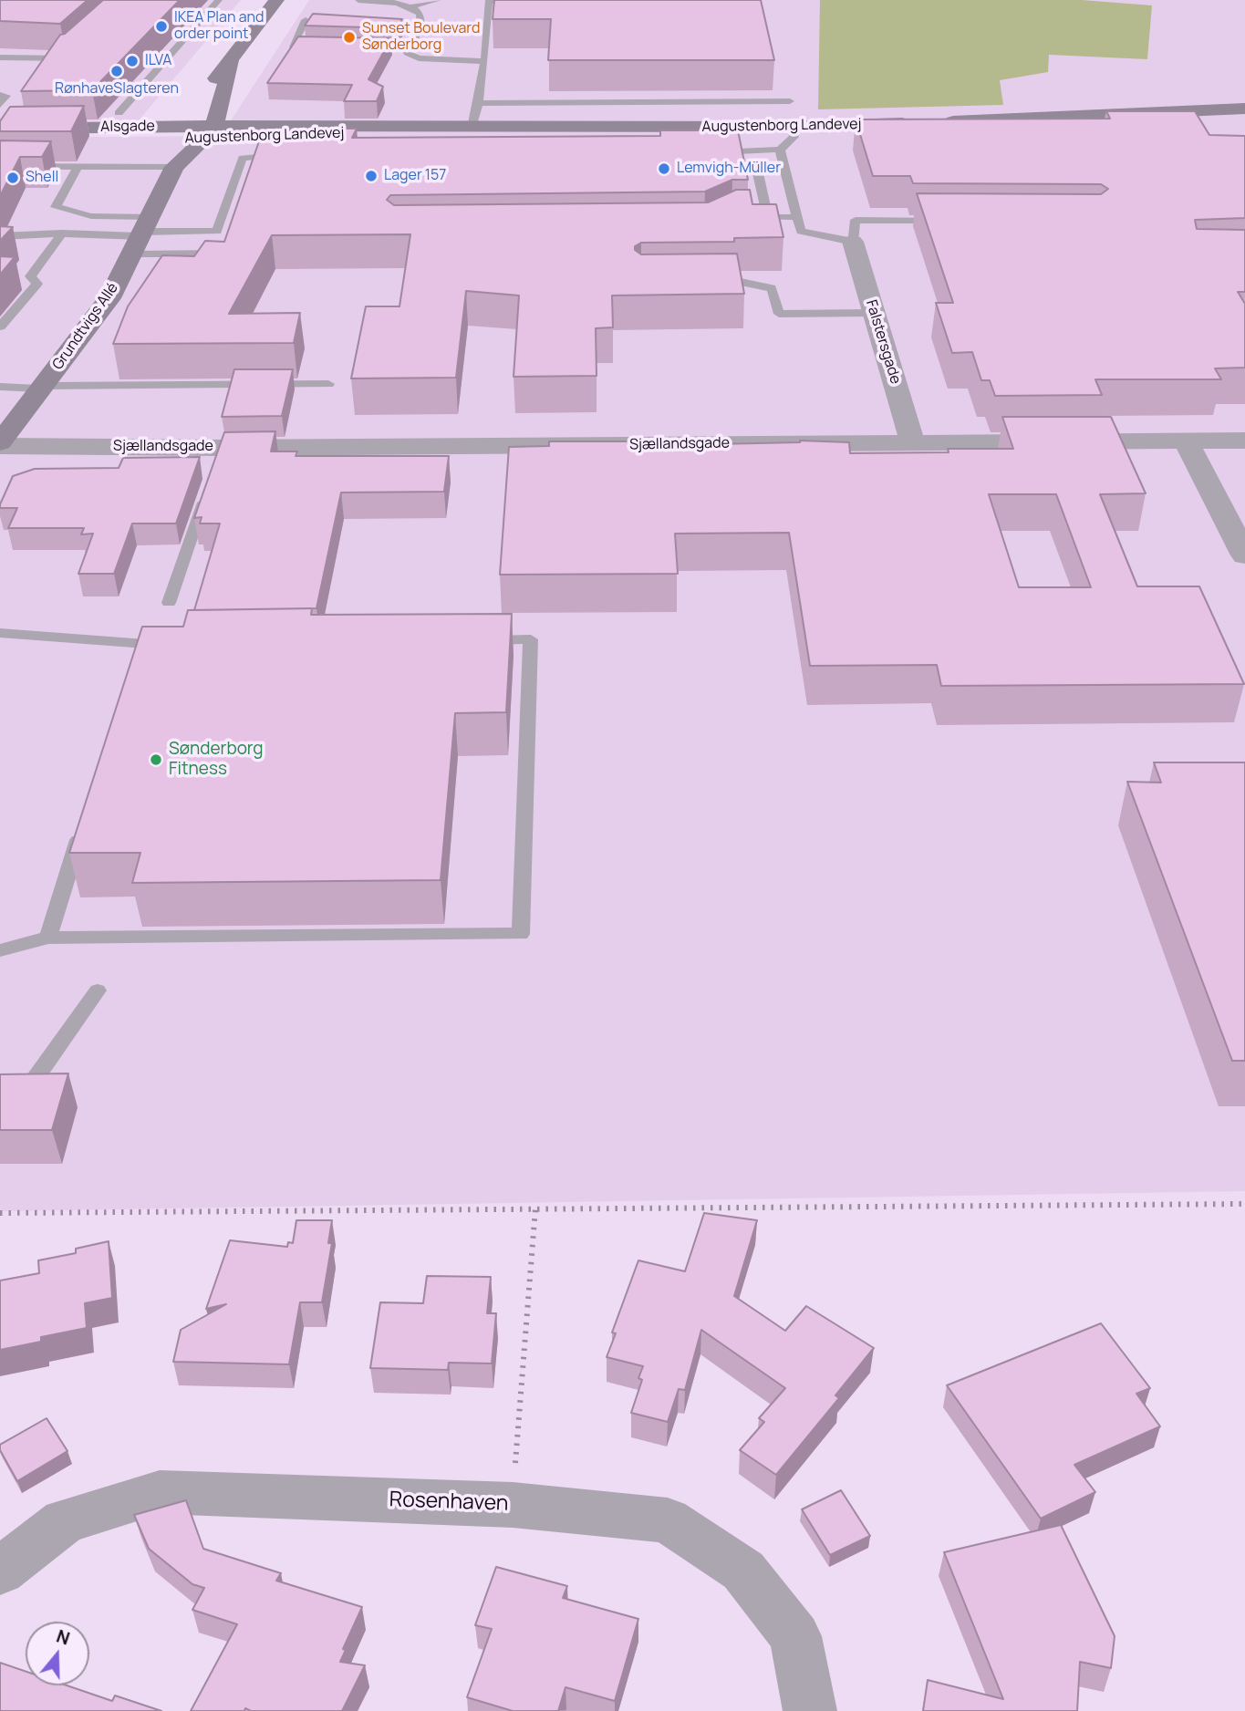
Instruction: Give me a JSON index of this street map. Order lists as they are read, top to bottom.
{
  "streets": {
    "street": [
      "Augustenborg Landevej",
      "Alsgade",
      "Grundtvigs Allé",
      "Falstersgade",
      "Sjællandsgade",
      "Rosenhaven"
    ]
  },
  "crossings": [
    ["Augustenborg Landevej", "Alsgade"],
    ["Augustenborg Landevej", "Grundtvigs Allé"],
    ["Grundtvigs Allé", "Sjællandsgade"],
    ["Falstersgade", "Sjællandsgade"]
  ],
  "places": [
    "IKEA Plan and order point",
    "Sunset Boulevard Sønderborg",
    "ILVA",
    "RønhaveSlagteren",
    "Lemvigh-Müller",
    "Lager 157",
    "Shell",
    "Sønderborg Fitness"
  ],
  "north": "top"
}
